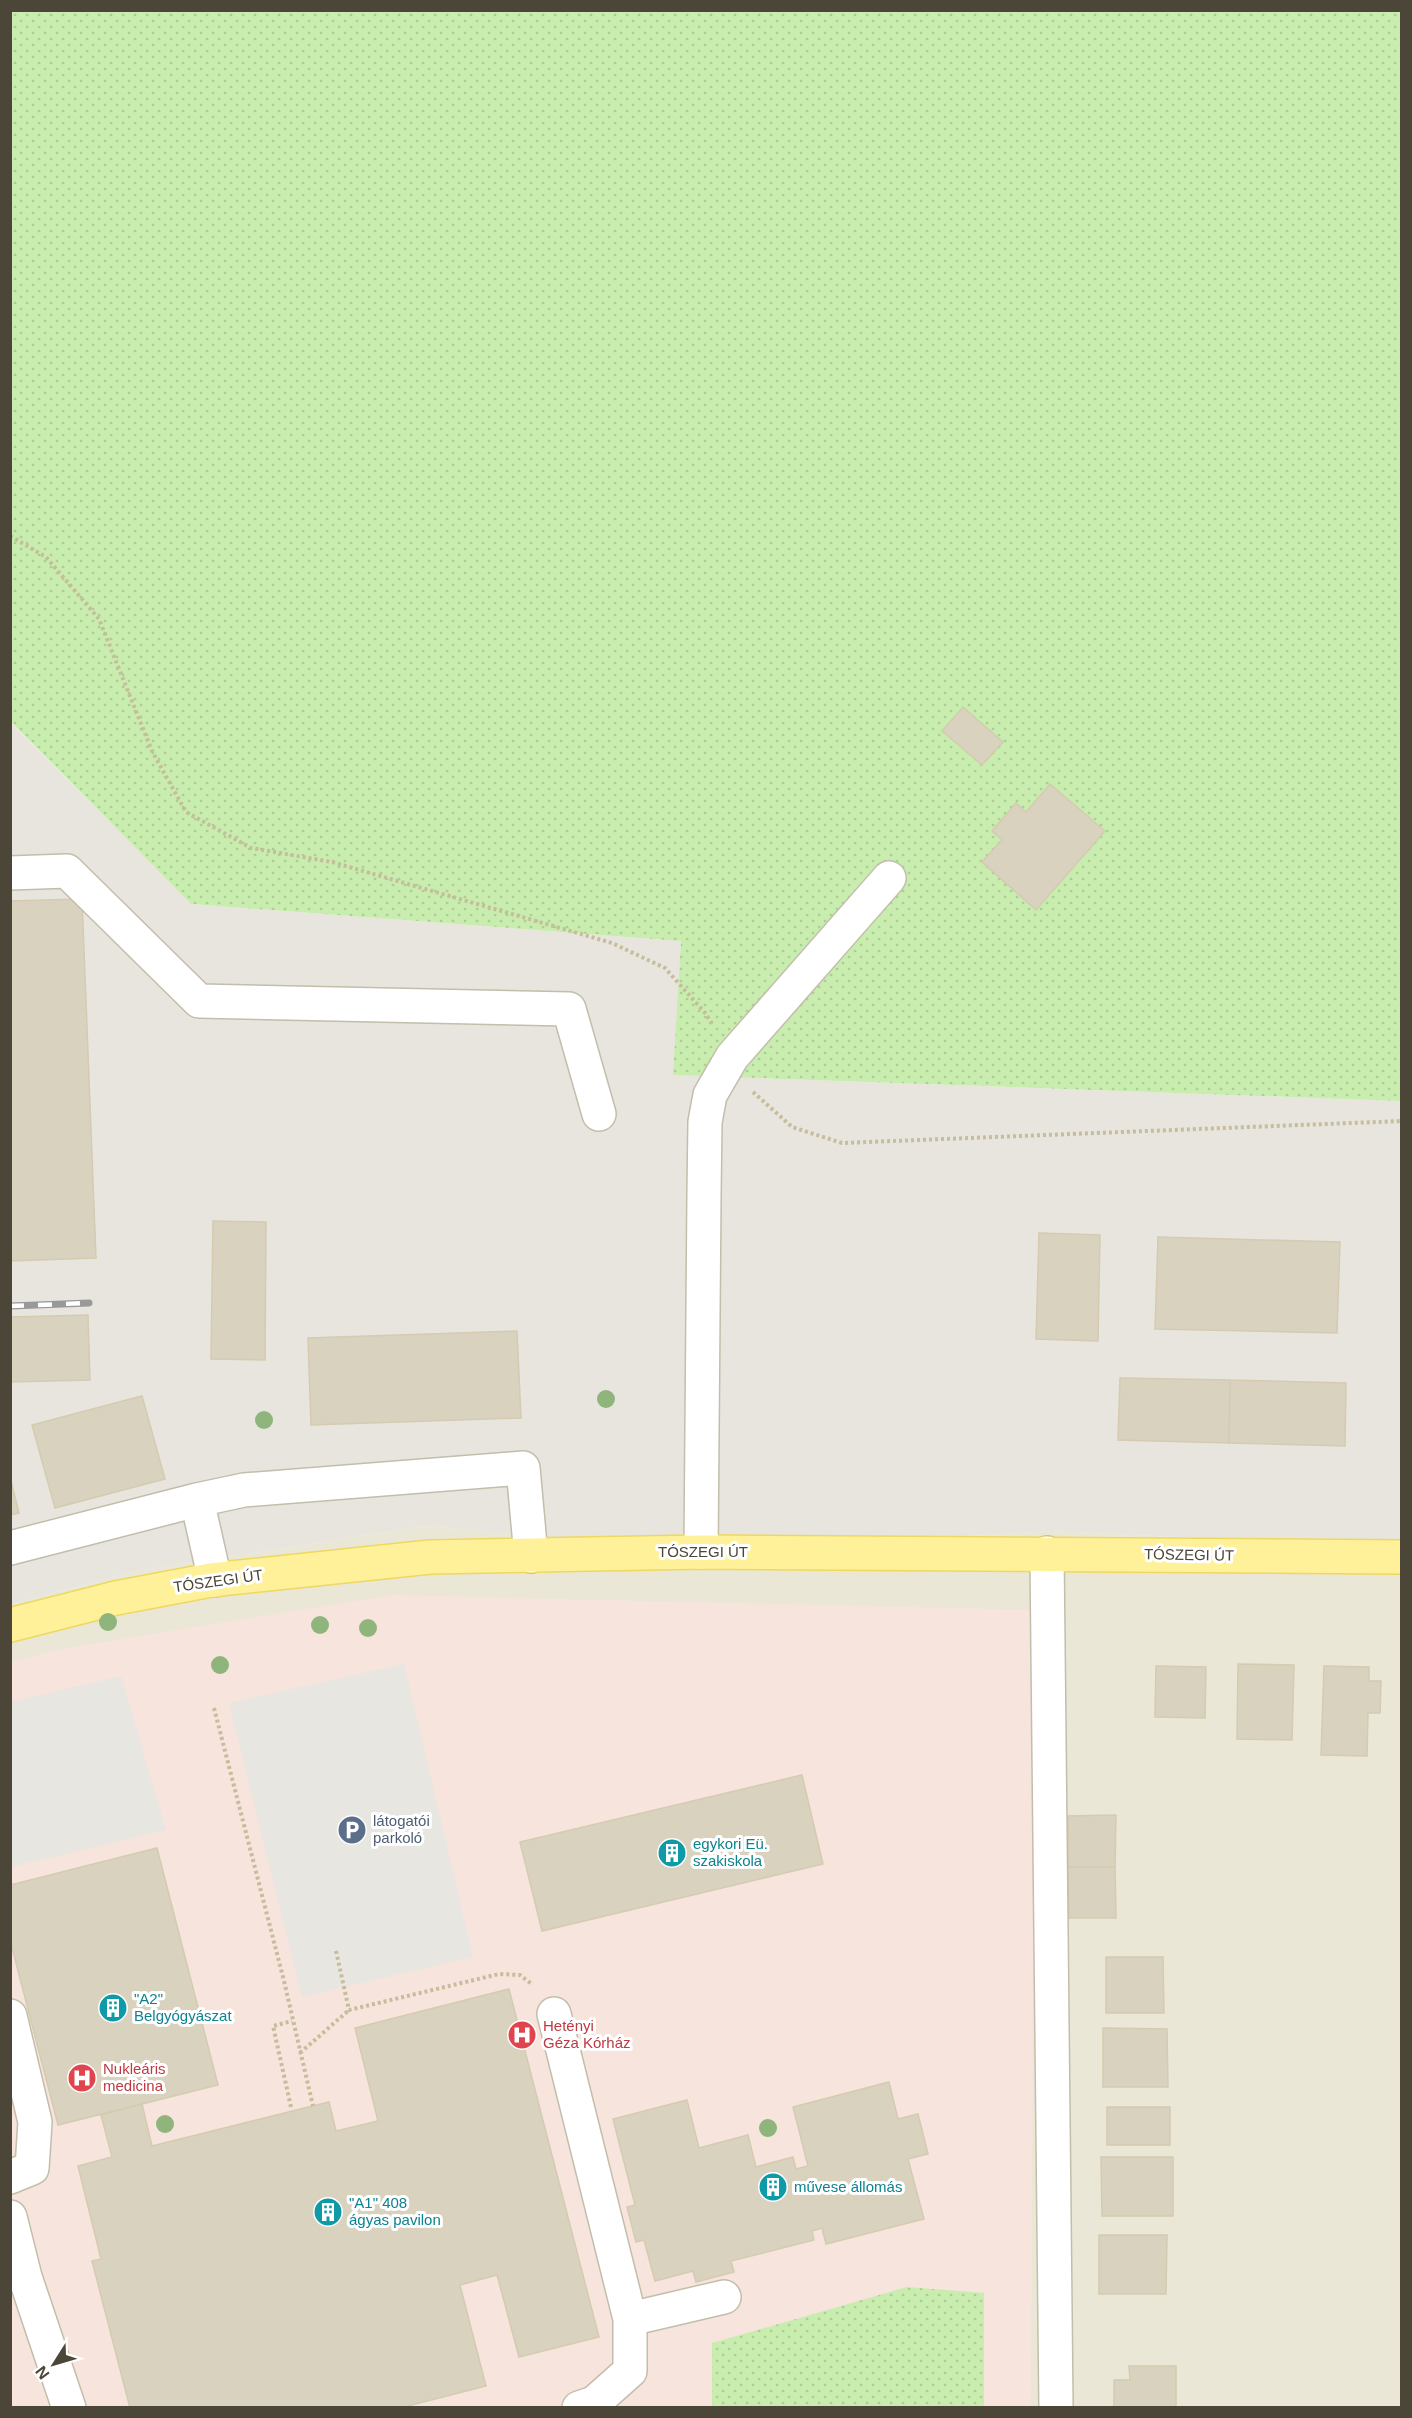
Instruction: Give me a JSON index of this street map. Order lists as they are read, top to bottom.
{
  "streets": {
    "main road": ["TÓSZEGI ÚT"]
  },
  "places": {
    "parking": ["látogatói parkoló"],
    "building": [
      "egykori Eü. szakiskola",
      "\"A2\" Belgyógyászat",
      "művese állomás",
      "\"A1\" 408 ágyas pavilon"
    ],
    "hospital": ["Hetényi Géza Kórház", "Nukleáris medicina"]
  },
  "north": "bottom left"
}
